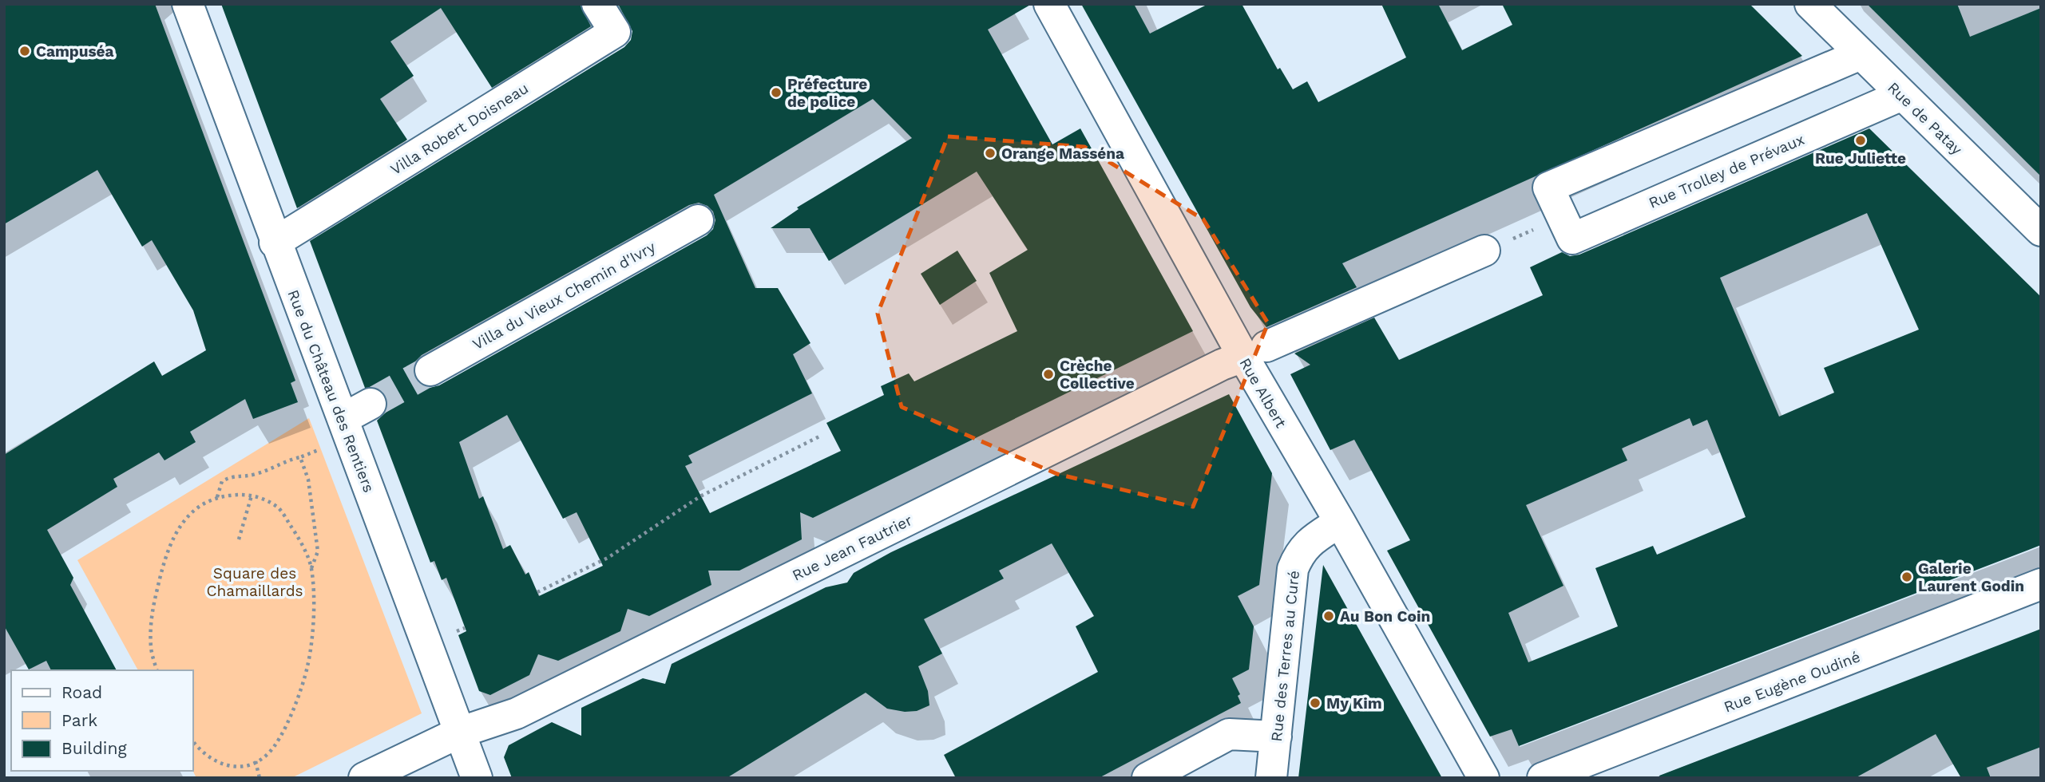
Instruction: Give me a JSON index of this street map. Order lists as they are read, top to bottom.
{
  "streets": {
    "street": [
      "Rue de Patay",
      "Villa Robert Doisneau",
      "Rue Trolley de Prévaux",
      "Villa du Vieux Chemin d'Ivry",
      "Rue du Château des Rentiers",
      "Rue Albert",
      "Rue Jean Fautrier",
      "Rue des Terres au Curé",
      "Rue Eugène Oudiné"
    ]
  },
  "crossings": [
    ["Rue de Patay", "Rue Trolley de Prévaux"],
    ["Villa Robert Doisneau", "Rue du Château des Rentiers"],
    ["Rue du Château des Rentiers", "Rue Jean Fautrier"],
    ["Rue Albert", "Rue Jean Fautrier"],
    ["Rue Albert", "Rue des Terres au Curé"]
  ],
  "parks": ["Square des Chamaillards"],
  "places": [
    "Campuséa",
    "Préfecture de police",
    "Rue Juliette",
    "Orange Masséna",
    "Crèche Collective",
    "Galerie Laurent Godin",
    "Au Bon Coin",
    "My Kim"
  ],
  "legend": ["Road", "Park", "Building"]
}
